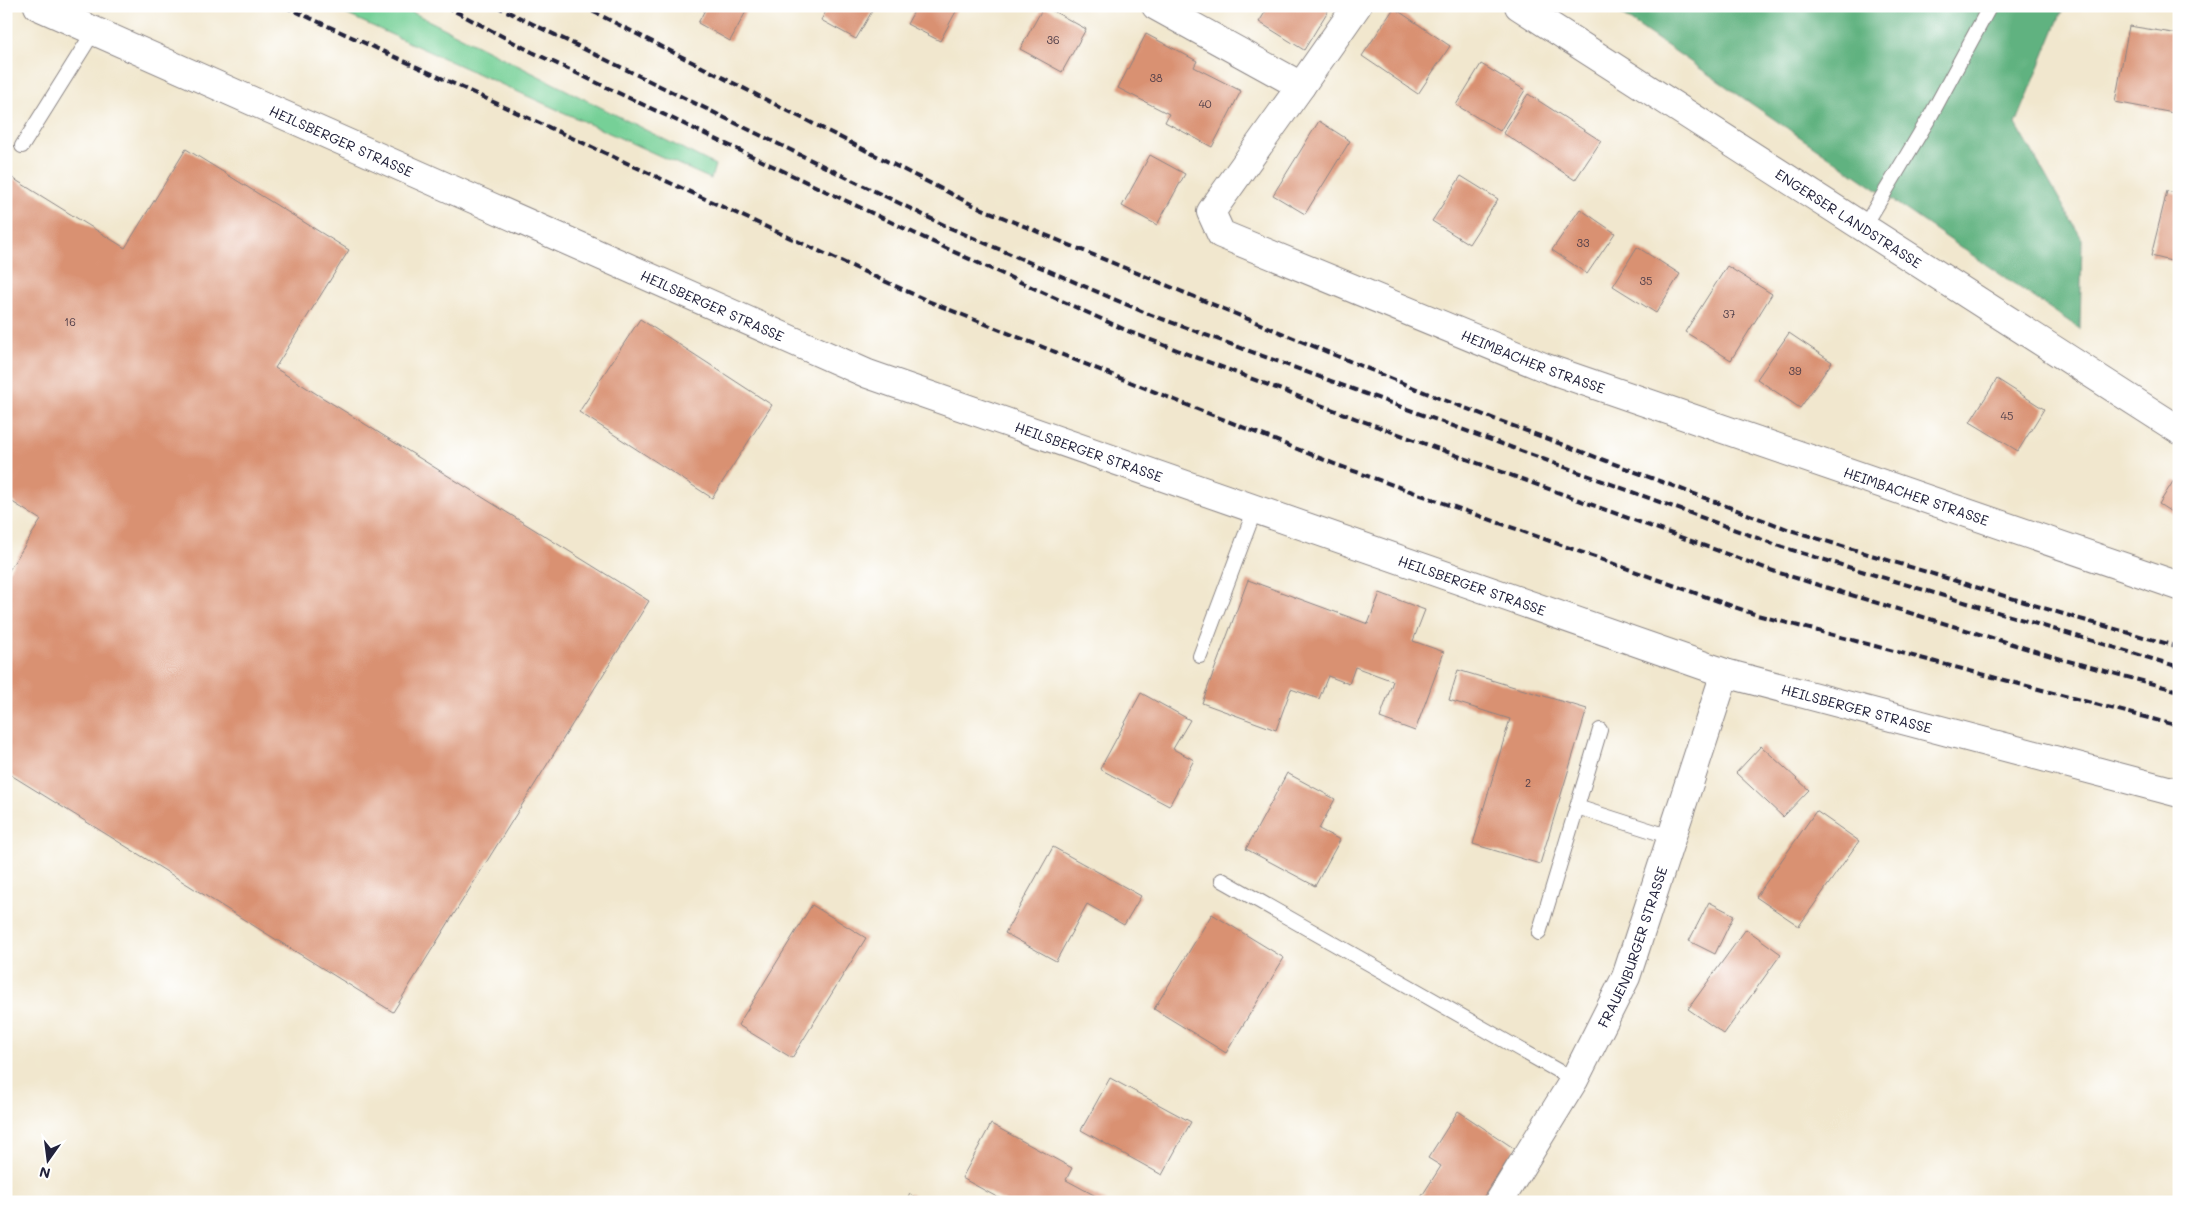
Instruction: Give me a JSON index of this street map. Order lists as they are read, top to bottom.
{
  "streets": {
    "street": [
      "HEILSBERGER STRASSE",
      "ENGERSER LANDSTRASSE",
      "HEIMBACHER STRASSE",
      "FRAUENBURGER STRASSE"
    ]
  },
  "crossings": [
    ["HEILSBERGER STRASSE", "FRAUENBURGER STRASSE"]
  ],
  "house_numbers": [
    "36",
    "38",
    "40",
    "33",
    "35",
    "37",
    "16",
    "39",
    "45",
    "2"
  ],
  "north": "bottom"
}
